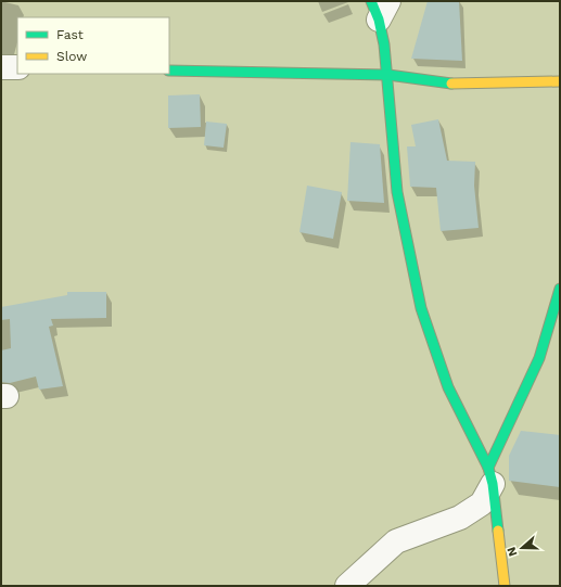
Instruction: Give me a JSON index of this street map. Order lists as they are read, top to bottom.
{
  "legend": ["Fast", "Slow"],
  "north": "left"
}
